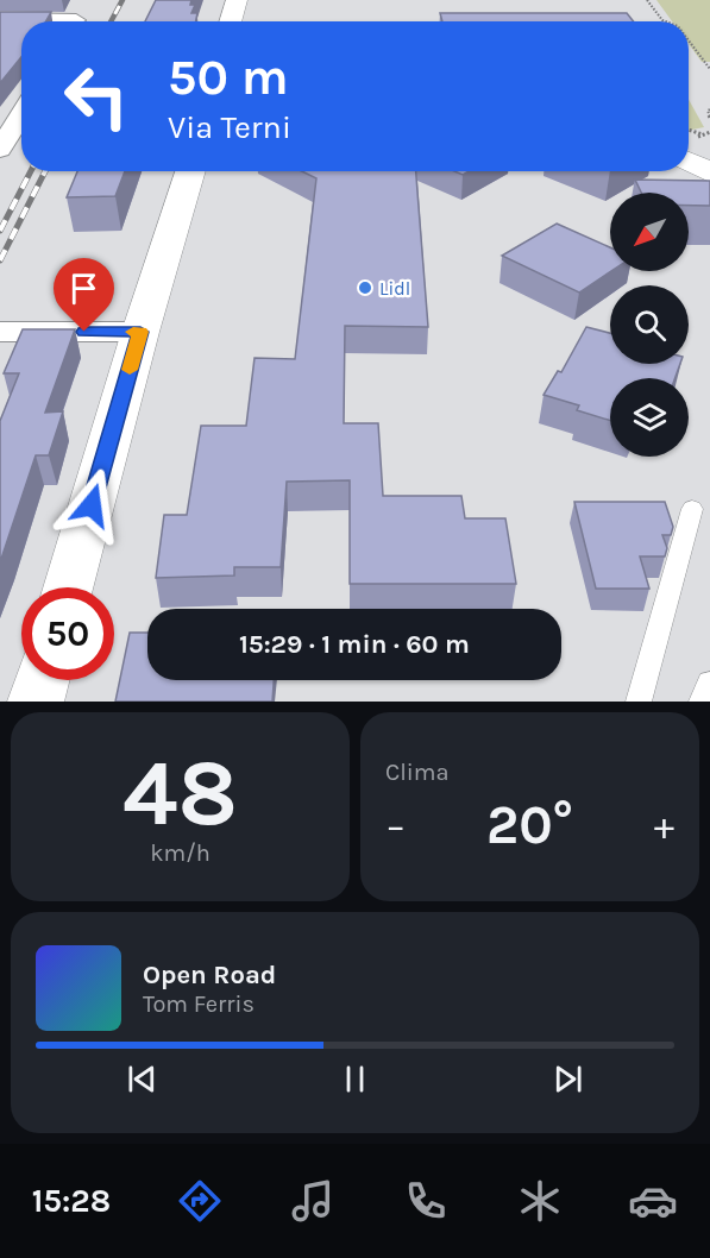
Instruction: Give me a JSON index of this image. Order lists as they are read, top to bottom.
{
  "places": ["Lidl"],
  "north": "bottom left",
  "page": {
    "turn": ["50 m", "Via Terni"],
    "limit": "50",
    "trip": "15:29 · 1 min · 60 m",
    "tile": [
      ["48", "km/h"],
      "Clima"
    ],
    "heat": ["−", "20°", "+"],
    "song": ["Open Road", "Tom Ferris"],
    "tabs": "15:28"
  }
}
